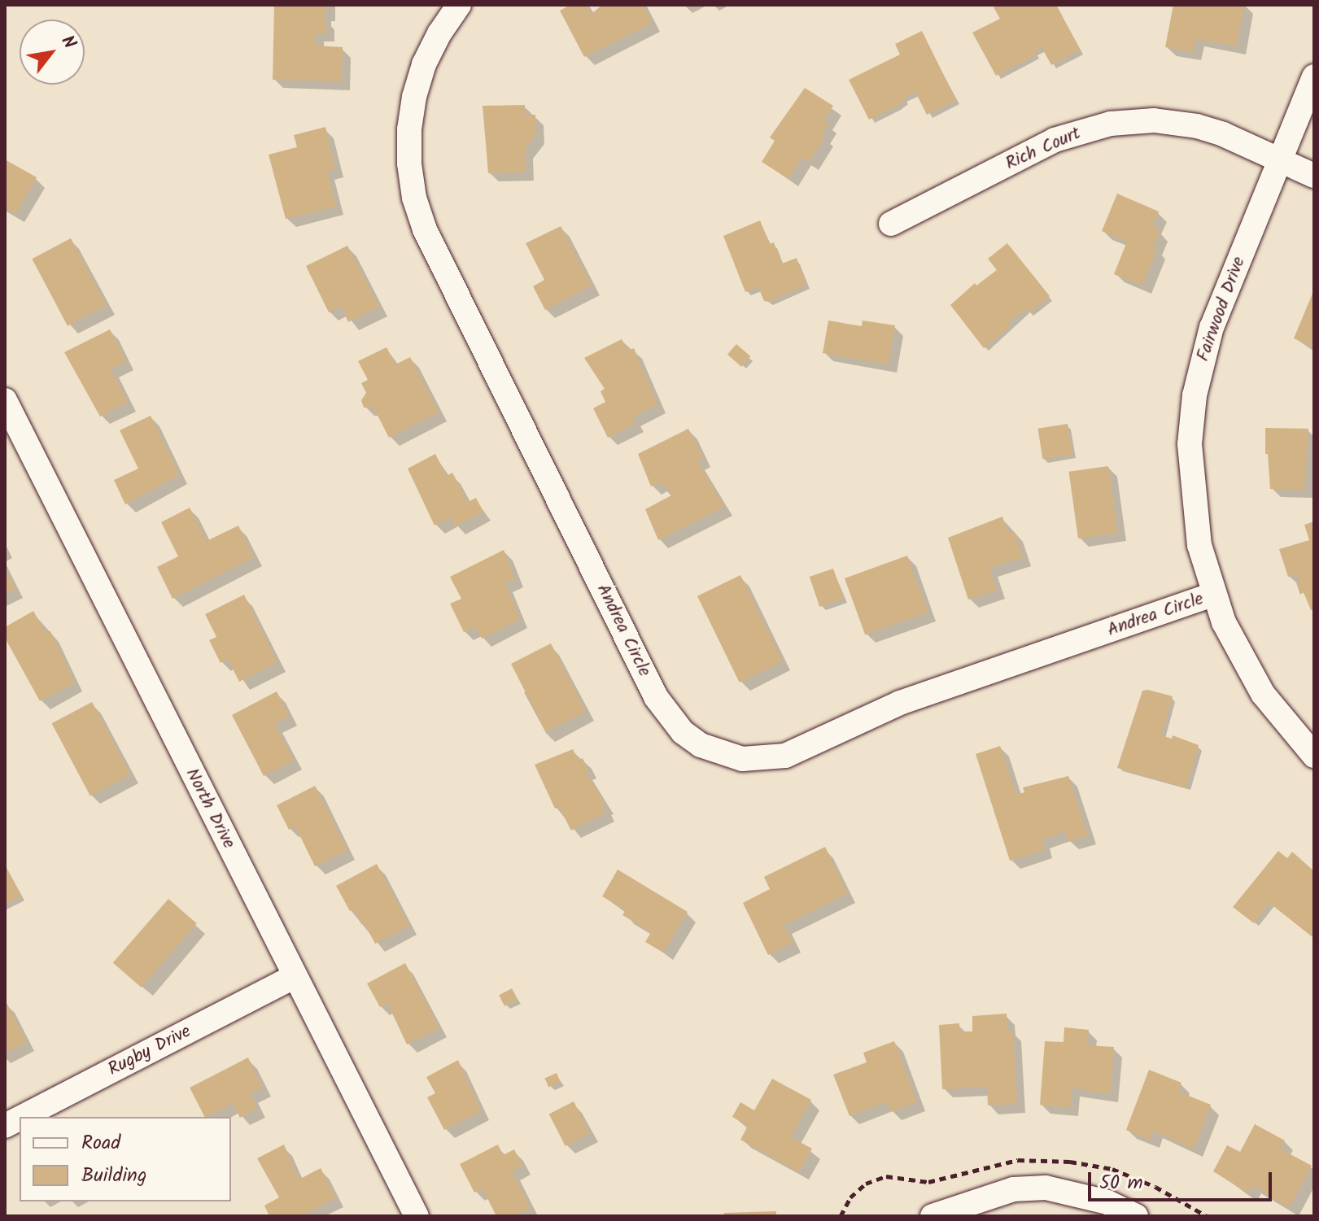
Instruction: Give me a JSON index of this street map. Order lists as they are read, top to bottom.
{
  "streets": {
    "street": [
      "Rich Court",
      "Fairwood Drive",
      "Andrea Circle",
      "North Drive",
      "Rugby Drive"
    ]
  },
  "crossings": [
    ["Rich Court", "Fairwood Drive"],
    ["Fairwood Drive", "Andrea Circle"],
    ["North Drive", "Rugby Drive"]
  ],
  "legend": ["Road", "Building"],
  "scale_bar": "50 m",
  "north": "top right"
}
